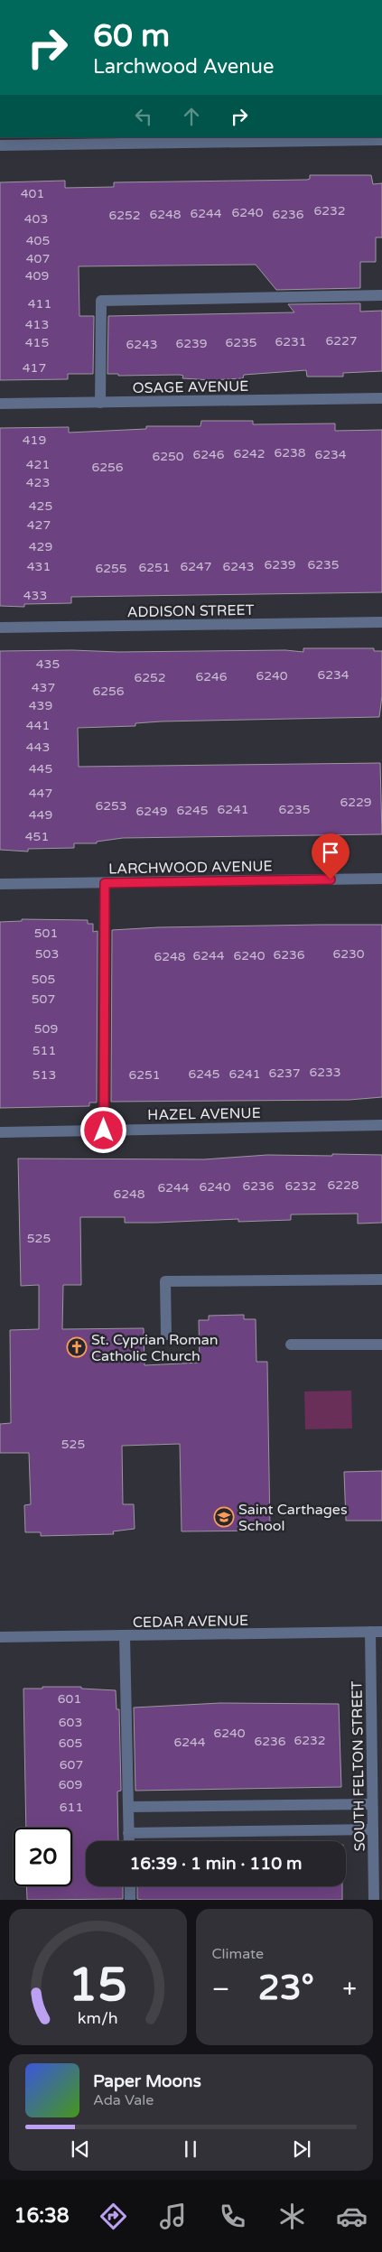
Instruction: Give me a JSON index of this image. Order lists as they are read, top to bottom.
{
  "streets": {
    "street": [
      "OSAGE AVENUE",
      "ADDISON STREET",
      "LARCHWOOD AVENUE",
      "HAZEL AVENUE",
      "CEDAR AVENUE",
      "SOUTH FELTON STREET"
    ]
  },
  "crossings": [
    ["CEDAR AVENUE", "SOUTH FELTON STREET"]
  ],
  "places": {
    "church": ["St. Cyprian Roman Catholic Church"],
    "school or university": ["Saint Carthages School"]
  },
  "house_numbers": [
    "401",
    "6232",
    "6240",
    "6244",
    "6248",
    "6236",
    "6252",
    "403",
    "405",
    "407",
    "409",
    "411",
    "413",
    "6227",
    "6231",
    "415",
    "6235",
    "6239",
    "6243",
    "417",
    "419",
    "6238",
    "6242",
    "6246",
    "6234",
    "6250",
    "421",
    "6256",
    "423",
    "425",
    "427",
    "429",
    "6239",
    "6235",
    "431",
    "6247",
    "6243",
    "6251",
    "6255",
    "433",
    "435",
    "6234",
    "6240",
    "6246",
    "6252",
    "437",
    "6256",
    "439",
    "441",
    "443",
    "445",
    "447",
    "6229",
    "6253",
    "6241",
    "6235",
    "6245",
    "6249",
    "449",
    "451",
    "501",
    "503",
    "6230",
    "6236",
    "6244",
    "6240",
    "6248",
    "505",
    "507",
    "509",
    "511",
    "6233",
    "6237",
    "6245",
    "6241",
    "513",
    "6251",
    "6228",
    "6236",
    "6232",
    "6240",
    "6244",
    "6248",
    "525",
    "525",
    "601",
    "603",
    "6240",
    "6232",
    "6236",
    "6244",
    "605",
    "607",
    "609",
    "611"
  ],
  "page": {
    "turn": ["60 m", "Larchwood Avenue"],
    "limit": "20",
    "trip": "16:39 · 1 min · 110 m",
    "tile": "Climate",
    "heat": ["−", "23°", "+"],
    "song": ["Paper Moons", "Ada Vale"],
    "tabs": "16:38",
    "gauge": ["15", "km/h"]
  }
}
